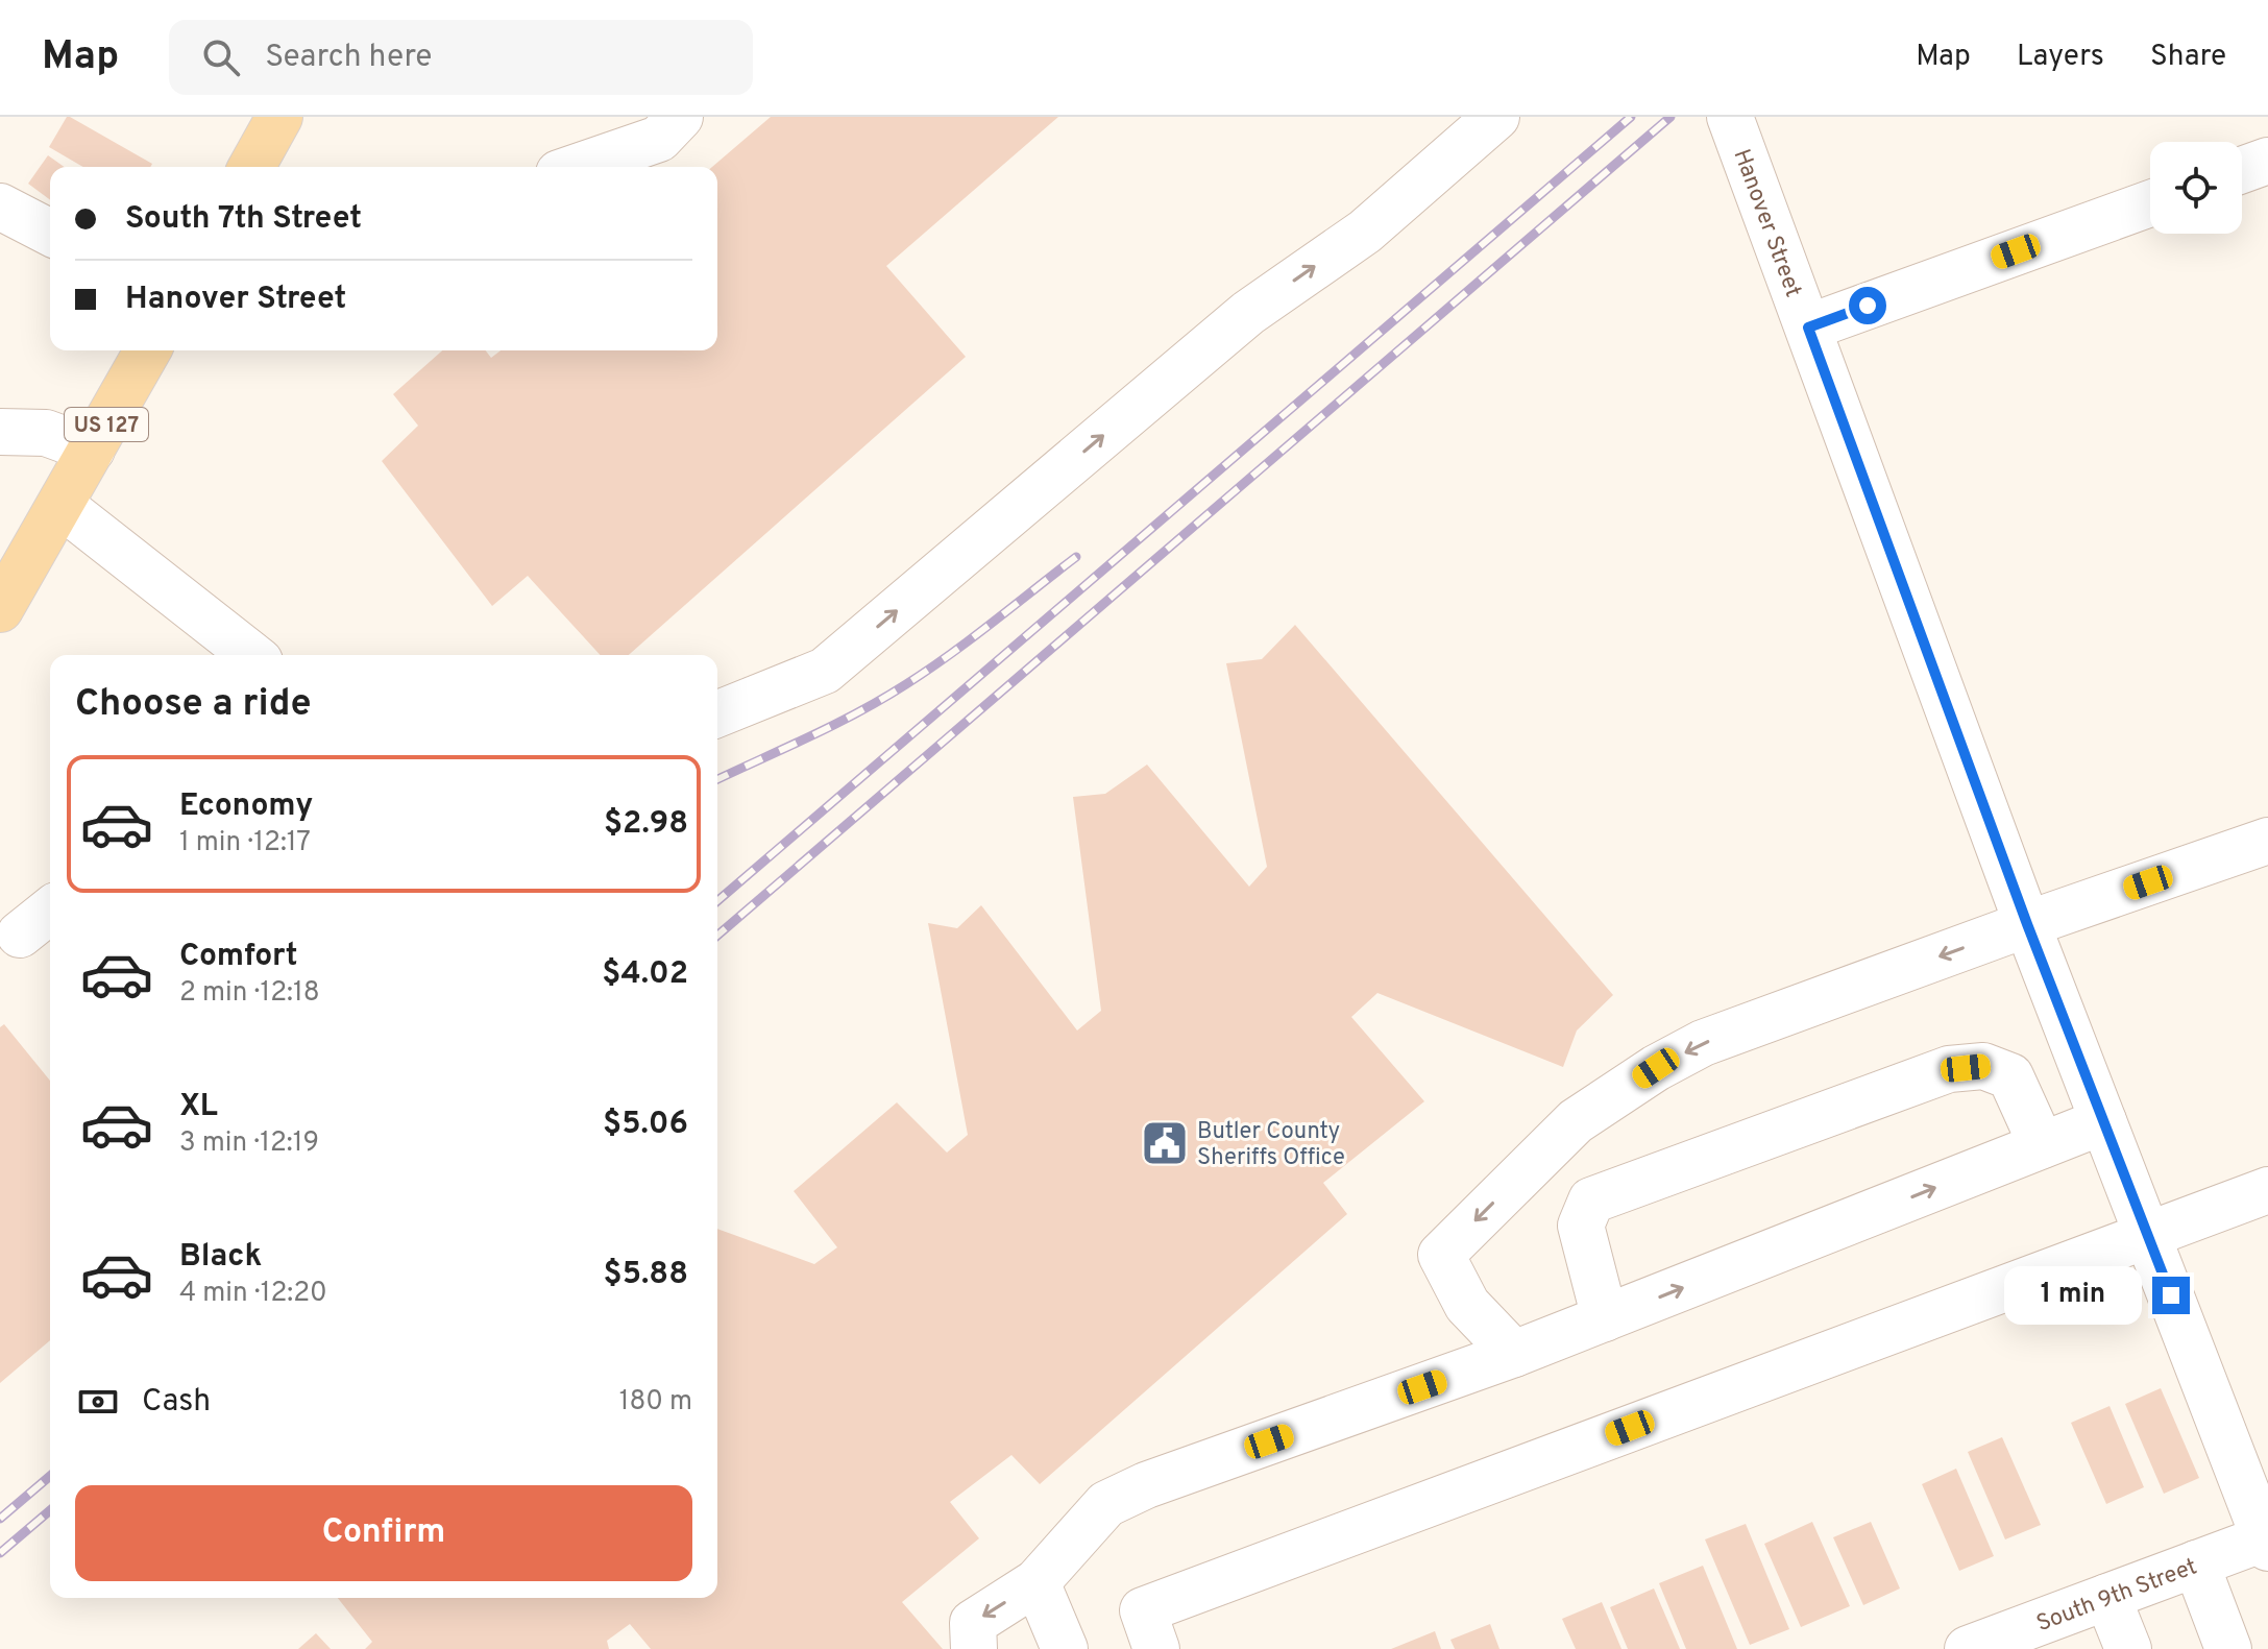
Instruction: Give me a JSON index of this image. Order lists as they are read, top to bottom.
{
  "streets": {
    "main road": ["US 127"],
    "street": ["Hanover Street", "South 9th Street"]
  },
  "crossings": [
    ["Hanover Street", "South 9th Street"]
  ],
  "places": {
    "public building": ["Butler County Sheriffs Office"]
  },
  "page": {
    "header": "Map",
    "search": "Search here",
    "nav": ["Map", "Layers", "Share"],
    "banner": ["South 7th Street", "Hanover Street"],
    "heading": "Choose a ride",
    "list": [
      {
        "name": "Economy",
        "note": "1 min · 12:17",
        "value": "$2.98"
      },
      {
        "name": "Comfort",
        "note": "2 min · 12:18",
        "value": "$4.02"
      },
      {
        "name": "XL",
        "note": "3 min · 12:19",
        "value": "$5.06"
      },
      {
        "name": "Black",
        "note": "4 min · 12:20",
        "value": "$5.88"
      }
    ],
    "bubble": "1 min",
    "pay": ["Cash", "180 m"],
    "buttons": "Confirm"
  }
}
